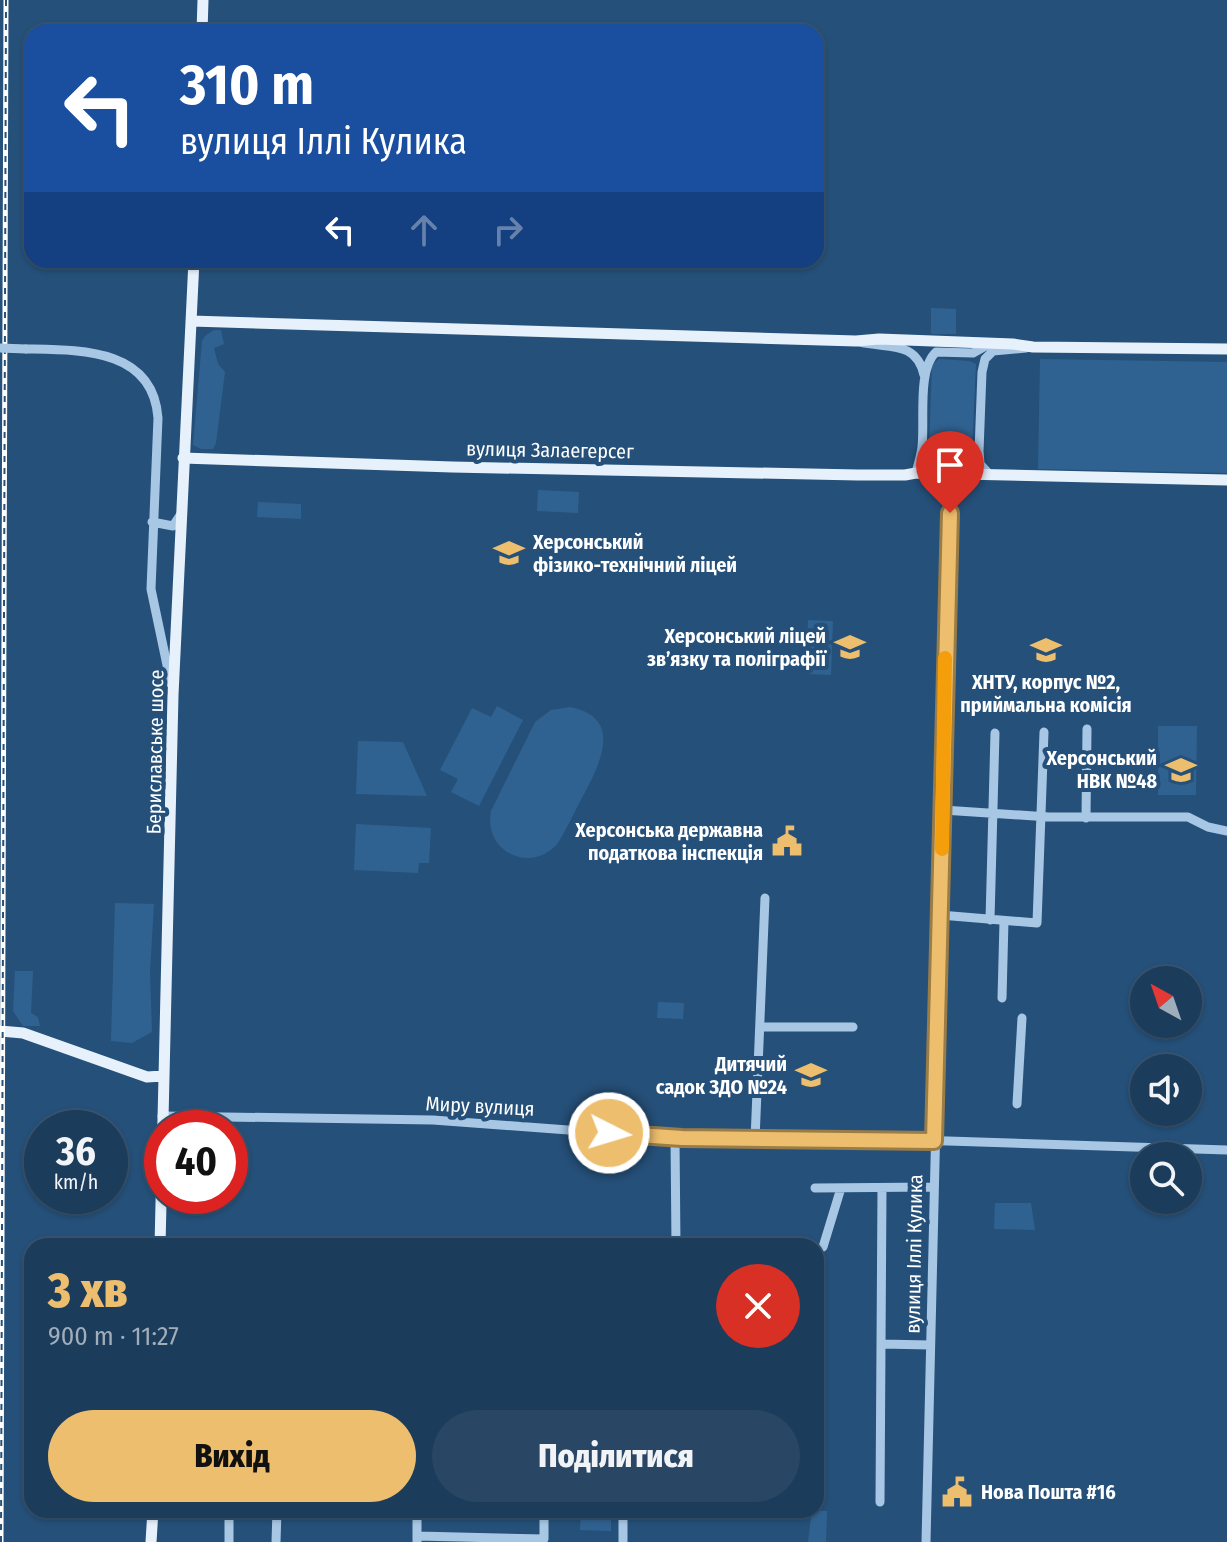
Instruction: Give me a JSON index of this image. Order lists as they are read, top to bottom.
{
  "streets": {
    "main road": ["вулиця Залаегерсег", "Бериславське шосе"],
    "street": ["Миру вулиця", "вулиця Іллі Кулика"]
  },
  "crossings": [
    ["вулиця Залаегерсег", "Бериславське шосе"],
    ["Миру вулиця", "вулиця Іллі Кулика"]
  ],
  "places": {
    "school or university": [
      "Херсонський фізико-технічний ліцей",
      "Херсонський ліцей зв’язку та поліграфії",
      "ХНТУ, корпус №2, приймальна комісія",
      "Херсонський НВК №48",
      "Дитячий садок ЗДО №24"
    ],
    "public building": ["Херсонська державна податкова інспекція", "Нова Пошта #16"]
  },
  "north": "top left",
  "page": {
    "turn": ["310 m", "вулиця Іллі Кулика"],
    "speed": "36 km/h",
    "limit": "40",
    "heading": ["3 хв", "900 m · 11:27"],
    "buttons": ["Вихід", "Поділитися"]
  }
}
